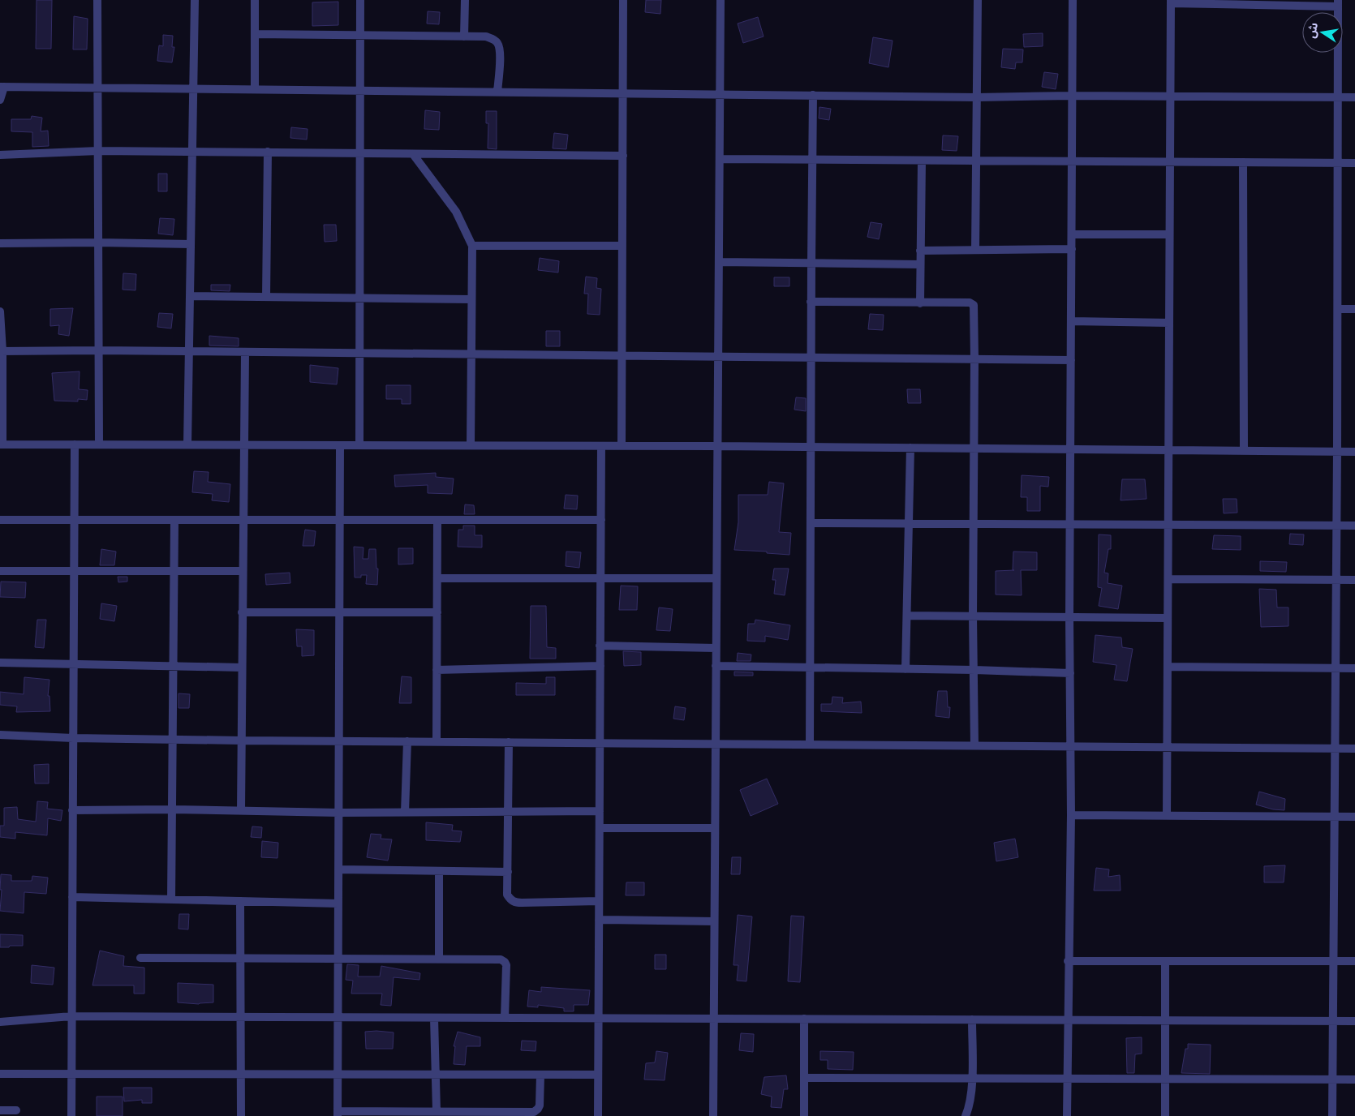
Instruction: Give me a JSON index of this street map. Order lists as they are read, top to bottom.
{
  "north": "left"
}
